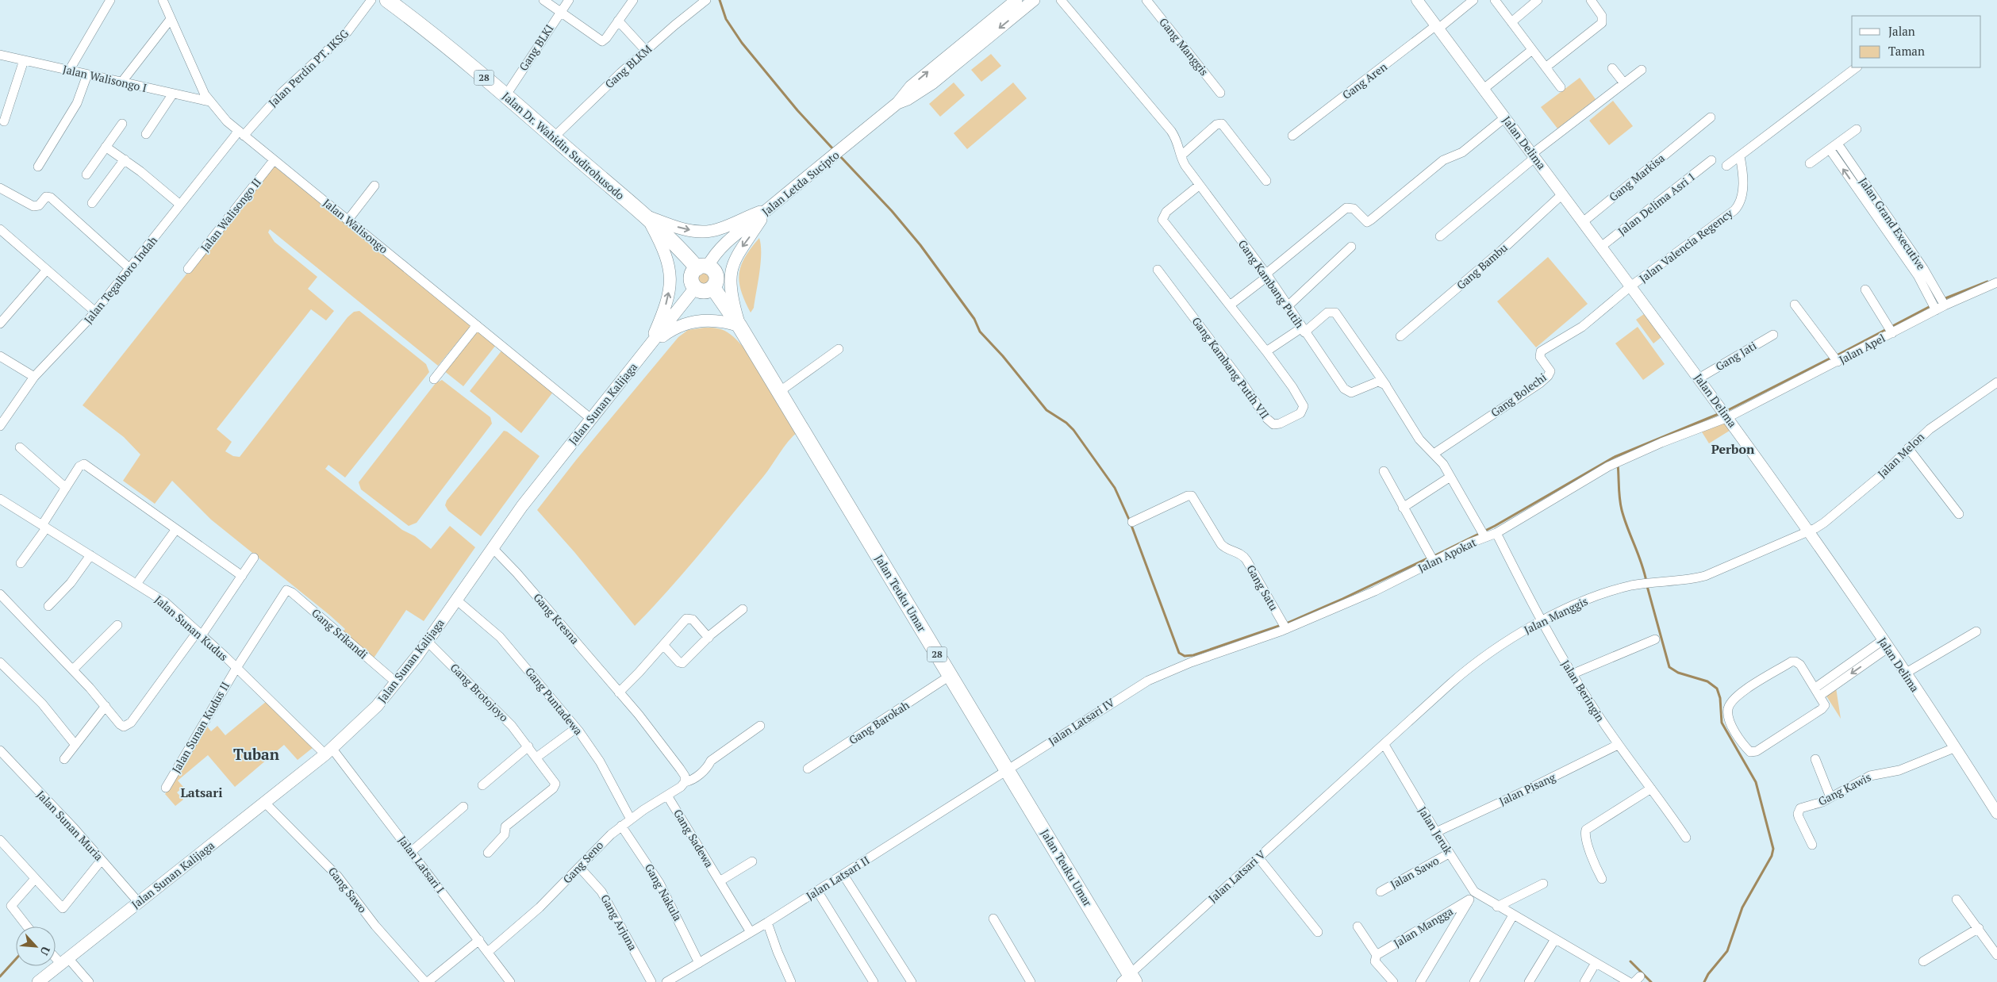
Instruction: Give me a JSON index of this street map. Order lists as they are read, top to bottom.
{
  "streets": {
    "highway": ["28", "Jalan Dr. Wahidin Sudirohusodo", "Jalan Teuku Umar"],
    "main road": ["Jalan Letda Sucipto", "Jalan Sunan Kalijaga"],
    "street": [
      "Gang Manggis",
      "Gang BLKI",
      "Gang BLKM",
      "Jalan Perdin PT. IKSG",
      "Jalan Walisongo I",
      "Gang Aren",
      "Jalan Delima",
      "Gang Markisa",
      "Jalan Delima Asri 1",
      "Jalan Walisongo II",
      "Jalan Grand Executive",
      "Jalan Walisongo",
      "Jalan Valencia Regency",
      "Gang Bambu",
      "Jalan Tegalboro Indah",
      "Gang Kambang Putih",
      "Jalan Apel",
      "Gang Jati",
      "Gang Kambang Putih VII",
      "Gang Bolechi",
      "Jalan Melon",
      "Jalan Apokat",
      "Gang Satu",
      "Jalan Manggis",
      "Gang Kresna",
      "Jalan Sunan Kudus",
      "Gang Srikandi",
      "Jalan Beringin",
      "Gang Brotojoyo",
      "Gang Puntadewa",
      "Jalan Latsari IV",
      "Gang Barokah",
      "Jalan Sunan Kudus II",
      "Jalan Pisang",
      "Gang Kawis",
      "Jalan Sunan Muria",
      "Jalan Jeruk",
      "Gang Sadewa",
      "Gang Seno",
      "Jalan Latsari I",
      "Jalan Sawo",
      "Jalan Latsari V",
      "Jalan Latsari II",
      "Gang Sawo",
      "Gang Nakula",
      "Gang Arjuna",
      "Jalan Mangga"
    ]
  },
  "crossings": [
    ["Gang BLKI", "Jalan Dr. Wahidin Sudirohusodo"],
    ["Gang BLKM", "Jalan Dr. Wahidin Sudirohusodo"],
    ["Jalan Perdin PT. IKSG", "Jalan Walisongo"],
    ["Jalan Perdin PT. IKSG", "Jalan Tegalboro Indah"],
    ["28", "Jalan Dr. Wahidin Sudirohusodo"],
    ["28", "Jalan Letda Sucipto"],
    ["28", "Jalan Sunan Kalijaga"],
    ["28", "Jalan Teuku Umar"],
    ["Jalan Walisongo I", "Jalan Walisongo"],
    ["Gang Aren", "Jalan Delima"],
    ["Jalan Delima", "Gang Markisa"],
    ["Jalan Delima", "Jalan Delima Asri 1"],
    ["Jalan Delima", "Jalan Valencia Regency"],
    ["Jalan Delima", "Gang Bambu"],
    ["Jalan Delima", "Jalan Apel"],
    ["Jalan Delima", "Gang Jati"],
    ["Jalan Delima", "Gang Bolechi"],
    ["Jalan Delima", "Jalan Melon"],
    ["Jalan Delima", "Jalan Apokat"],
    ["Jalan Delima", "Jalan Manggis"],
    ["Jalan Delima", "Gang Kawis"],
    ["Jalan Dr. Wahidin Sudirohusodo", "Jalan Letda Sucipto"],
    ["Jalan Dr. Wahidin Sudirohusodo", "Jalan Sunan Kalijaga"],
    ["Jalan Dr. Wahidin Sudirohusodo", "Jalan Teuku Umar"],
    ["Jalan Letda Sucipto", "Jalan Sunan Kalijaga"],
    ["Jalan Letda Sucipto", "Jalan Teuku Umar"],
    ["Jalan Walisongo II", "Jalan Walisongo"],
    ["Jalan Grand Executive", "Jalan Apel"],
    ["Jalan Walisongo", "Jalan Tegalboro Indah"],
    ["Jalan Walisongo", "Jalan Sunan Kalijaga"],
    ["Jalan Valencia Regency", "Gang Bolechi"],
    ["Jalan Apel", "Jalan Apokat"],
    ["Jalan Sunan Kalijaga", "Jalan Teuku Umar"],
    ["Jalan Sunan Kalijaga", "Gang Kresna"],
    ["Jalan Sunan Kalijaga", "Jalan Sunan Kudus"],
    ["Jalan Sunan Kalijaga", "Gang Srikandi"],
    ["Jalan Sunan Kalijaga", "Gang Brotojoyo"],
    ["Jalan Sunan Kalijaga", "Gang Puntadewa"],
    ["Jalan Sunan Kalijaga", "Jalan Sunan Muria"],
    ["Jalan Sunan Kalijaga", "Jalan Latsari I"],
    ["Jalan Sunan Kalijaga", "Gang Sawo"],
    ["Jalan Melon", "Jalan Manggis"],
    ["Jalan Apokat", "Gang Satu"],
    ["Jalan Apokat", "Jalan Beringin"],
    ["Jalan Apokat", "Jalan Latsari IV"],
    ["Jalan Teuku Umar", "Jalan Latsari IV"],
    ["Jalan Teuku Umar", "Gang Barokah"],
    ["Jalan Teuku Umar", "Jalan Latsari V"],
    ["Jalan Teuku Umar", "Jalan Latsari II"],
    ["Jalan Manggis", "Jalan Beringin"],
    ["Jalan Manggis", "Jalan Jeruk"],
    ["Jalan Manggis", "Jalan Latsari V"],
    ["Gang Kresna", "Gang Seno"],
    ["Jalan Sunan Kudus", "Jalan Sunan Kudus II"],
    ["Jalan Sunan Kudus", "Jalan Latsari I"],
    ["Gang Srikandi", "Jalan Sunan Kudus II"],
    ["Jalan Beringin", "Jalan Pisang"],
    ["Gang Puntadewa", "Gang Seno"],
    ["Jalan Latsari IV", "Jalan Latsari II"],
    ["Jalan Pisang", "Jalan Jeruk"],
    ["Jalan Jeruk", "Jalan Sawo"],
    ["Jalan Jeruk", "Jalan Mangga"],
    ["Gang Sadewa", "Gang Seno"],
    ["Gang Sadewa", "Jalan Latsari II"],
    ["Gang Seno", "Jalan Latsari I"],
    ["Gang Seno", "Gang Nakula"],
    ["Gang Seno", "Gang Arjuna"],
    ["Jalan Latsari II", "Gang Nakula"]
  ],
  "districts": ["Perbon", "Tuban", "Latsari"],
  "legend": ["Jalan", "Taman"],
  "north": "bottom right"
}
